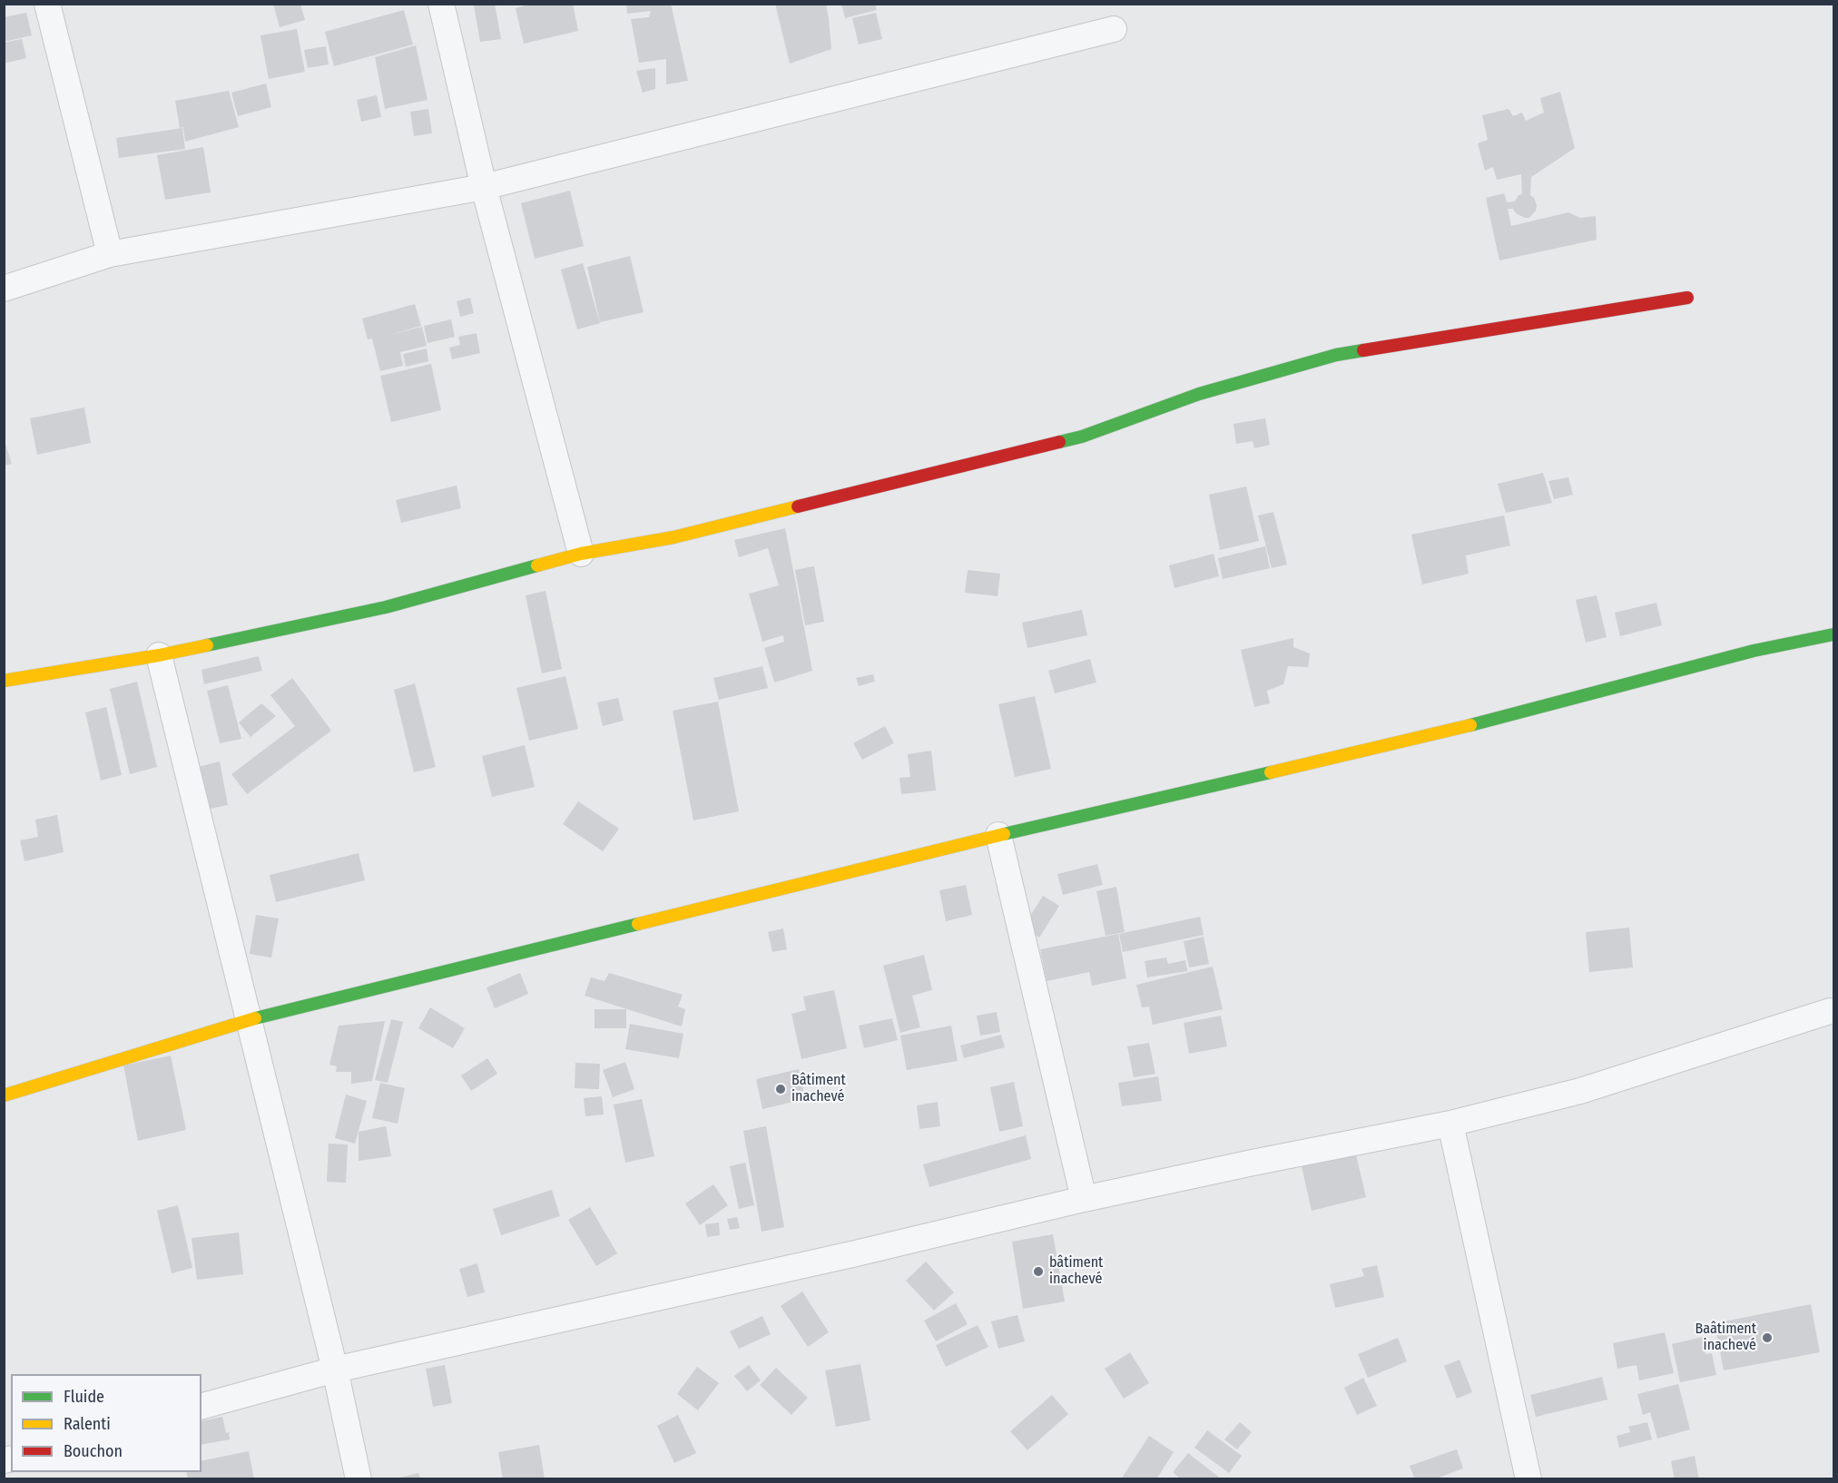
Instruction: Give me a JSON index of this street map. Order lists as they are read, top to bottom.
{
  "places": ["Bâtiment inachevé", "bâtiment inachevé", "Baâtiment inachevé"],
  "legend": ["Fluide", "Ralenti", "Bouchon"]
}
